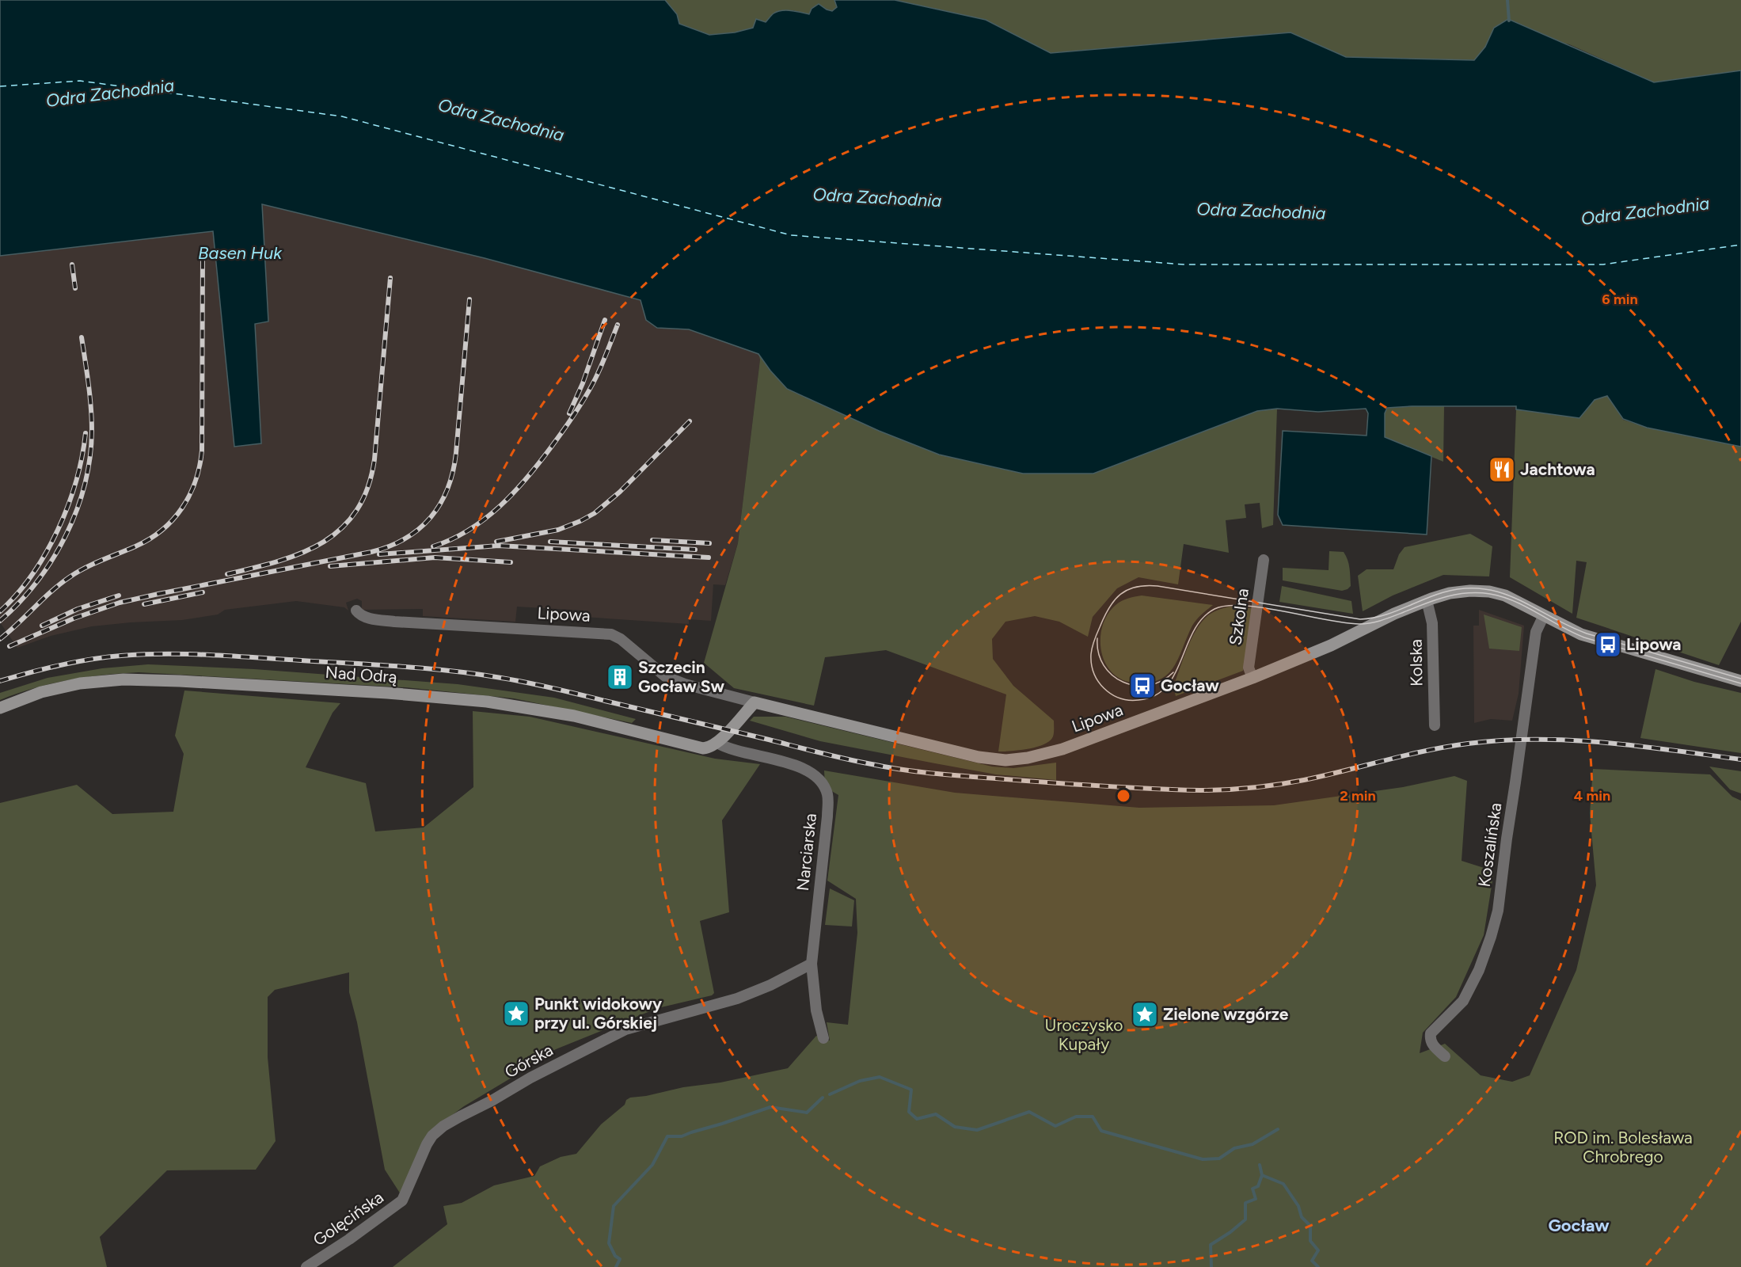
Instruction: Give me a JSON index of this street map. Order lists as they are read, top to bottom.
{
  "streets": {
    "street": [
      "Lipowa",
      "Szkolna",
      "Kolska",
      "Nad Odrą",
      "Koszalińska",
      "Narciarska",
      "Górska",
      "Golęcińska"
    ]
  },
  "crossings": [
    ["Lipowa", "Szkolna"],
    ["Lipowa", "Kolska"],
    ["Lipowa", "Koszalińska"],
    ["Nad Odrą", "Narciarska"],
    ["Narciarska", "Górska"],
    ["Górska", "Golęcińska"]
  ],
  "districts": ["Gocław"],
  "water": ["Odra Zachodnia", "Basen Huk"],
  "parks": ["Uroczysko Kupały", "ROD im. Bolesława Chrobrego"],
  "places": {
    "restaurant": ["Jachtowa"],
    "bus stop": ["Lipowa", "Gocław"],
    "building": ["Szczecin Gocław Sw"],
    "place": ["Punkt widokowy przy ul. Górskiej", "Zielone wzgórze"]
  },
  "rings": ["6 min", "2 min", "4 min"]
}
